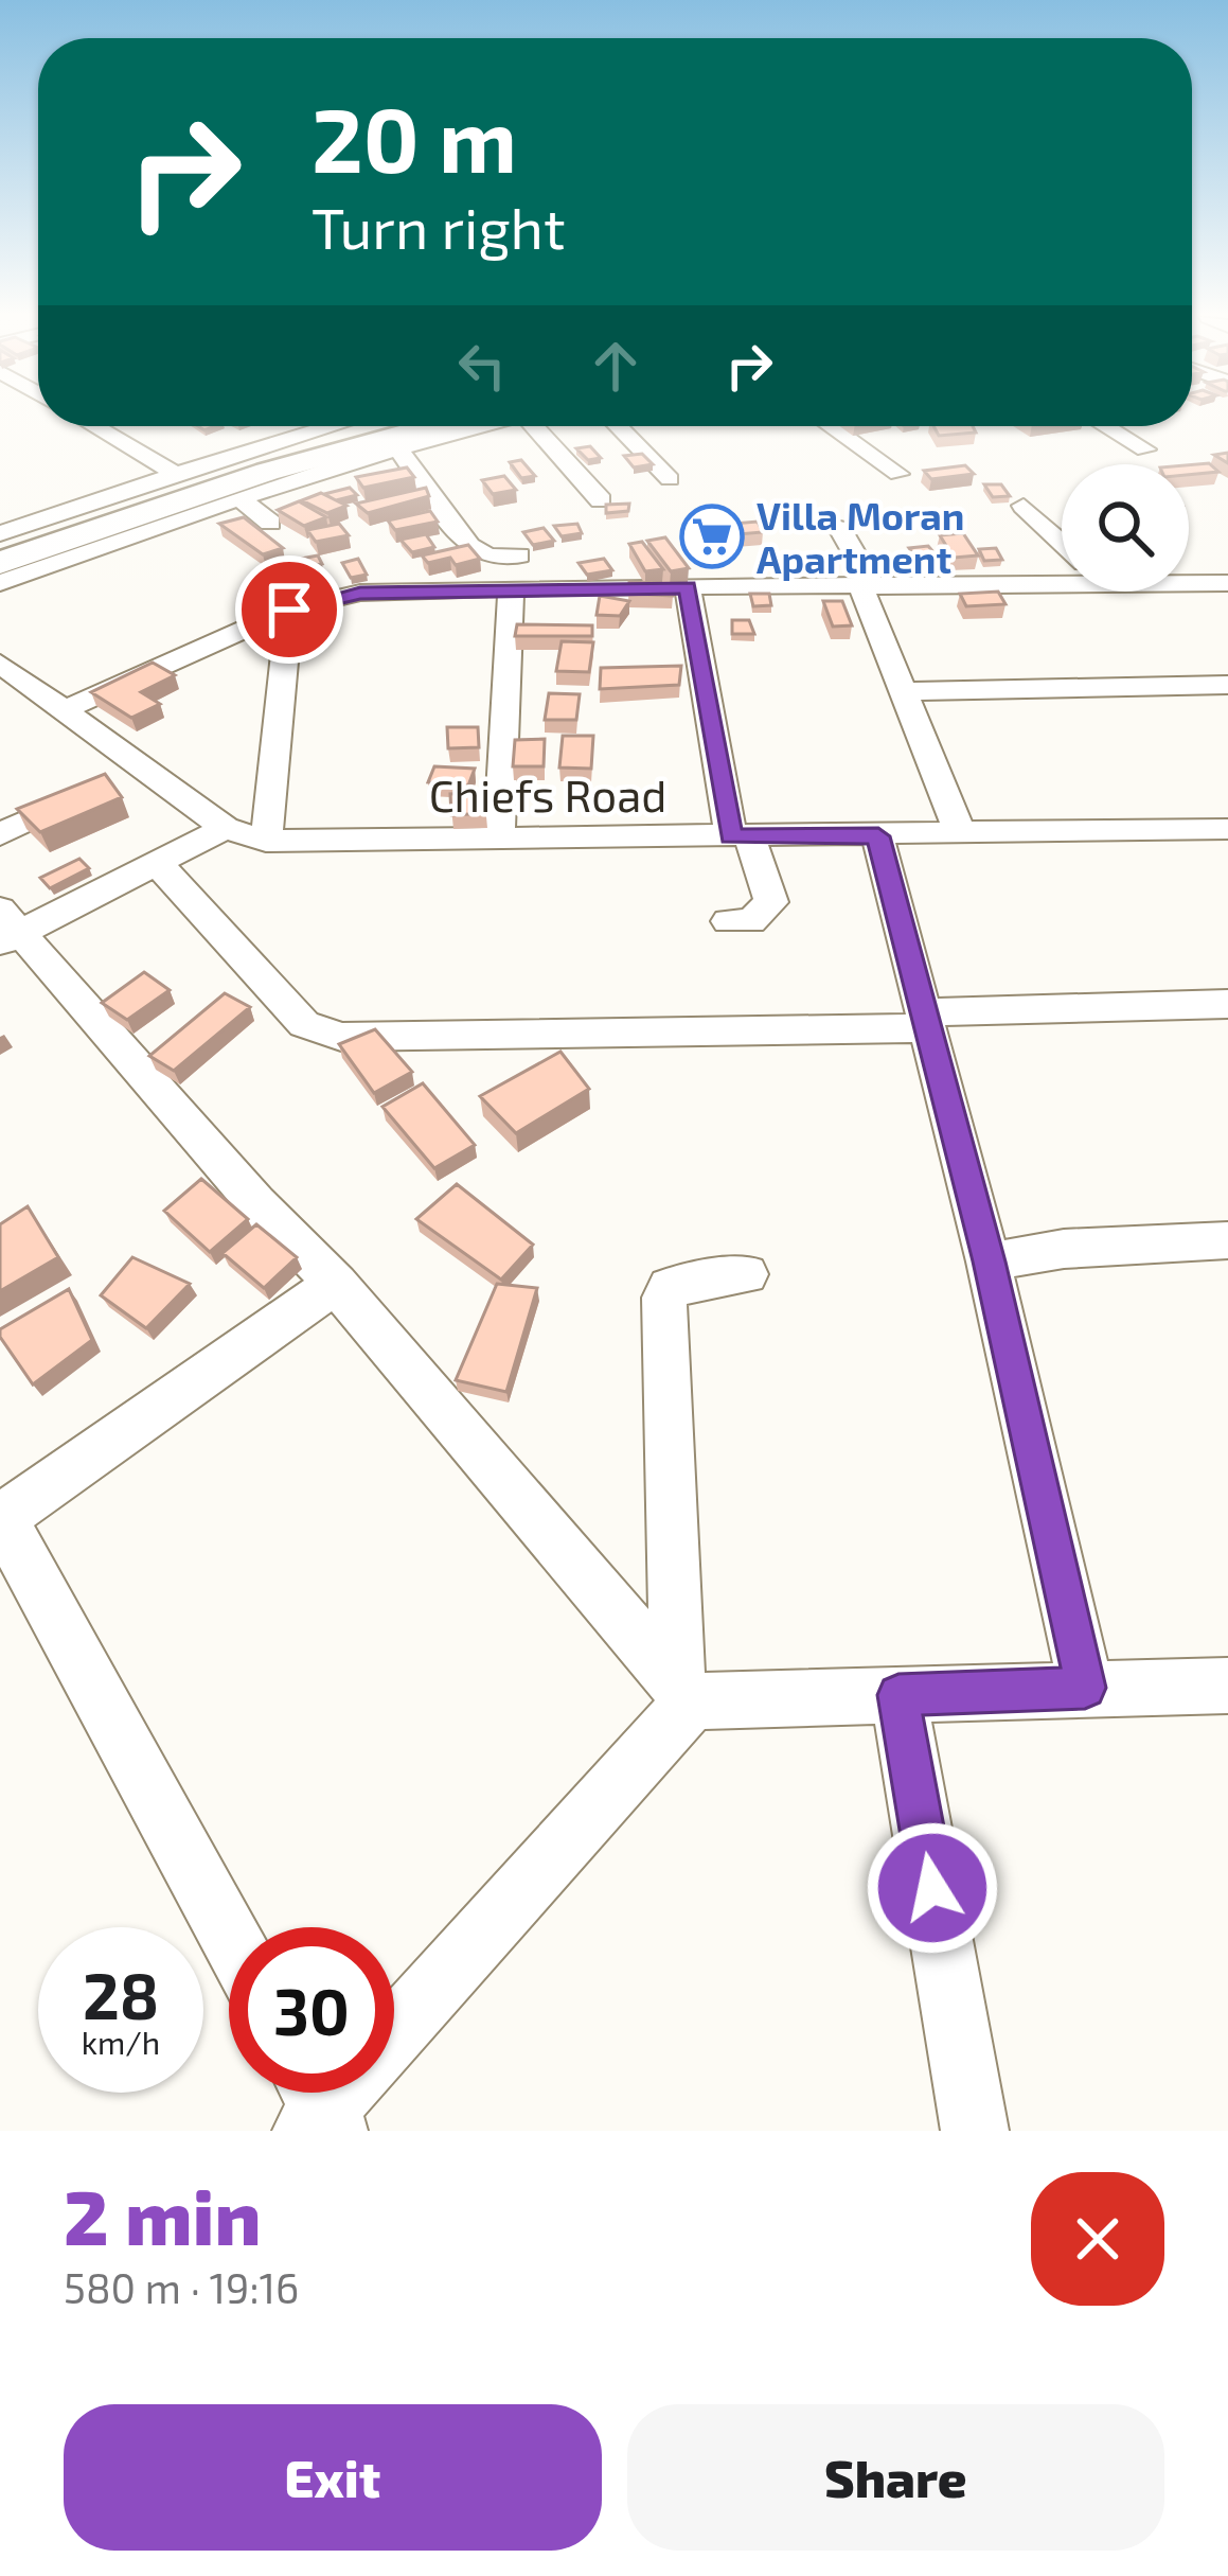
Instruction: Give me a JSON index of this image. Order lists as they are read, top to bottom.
{
  "streets": {
    "street": ["Chiefs Road"]
  },
  "places": {
    "supermarket": ["Villa Moran Apartment"]
  },
  "page": {
    "turn": ["20 m", "Turn right"],
    "speed": "28 km/h",
    "limit": "30",
    "heading": ["2 min", "580 m · 19:16"],
    "buttons": ["Exit", "Share"]
  }
}
